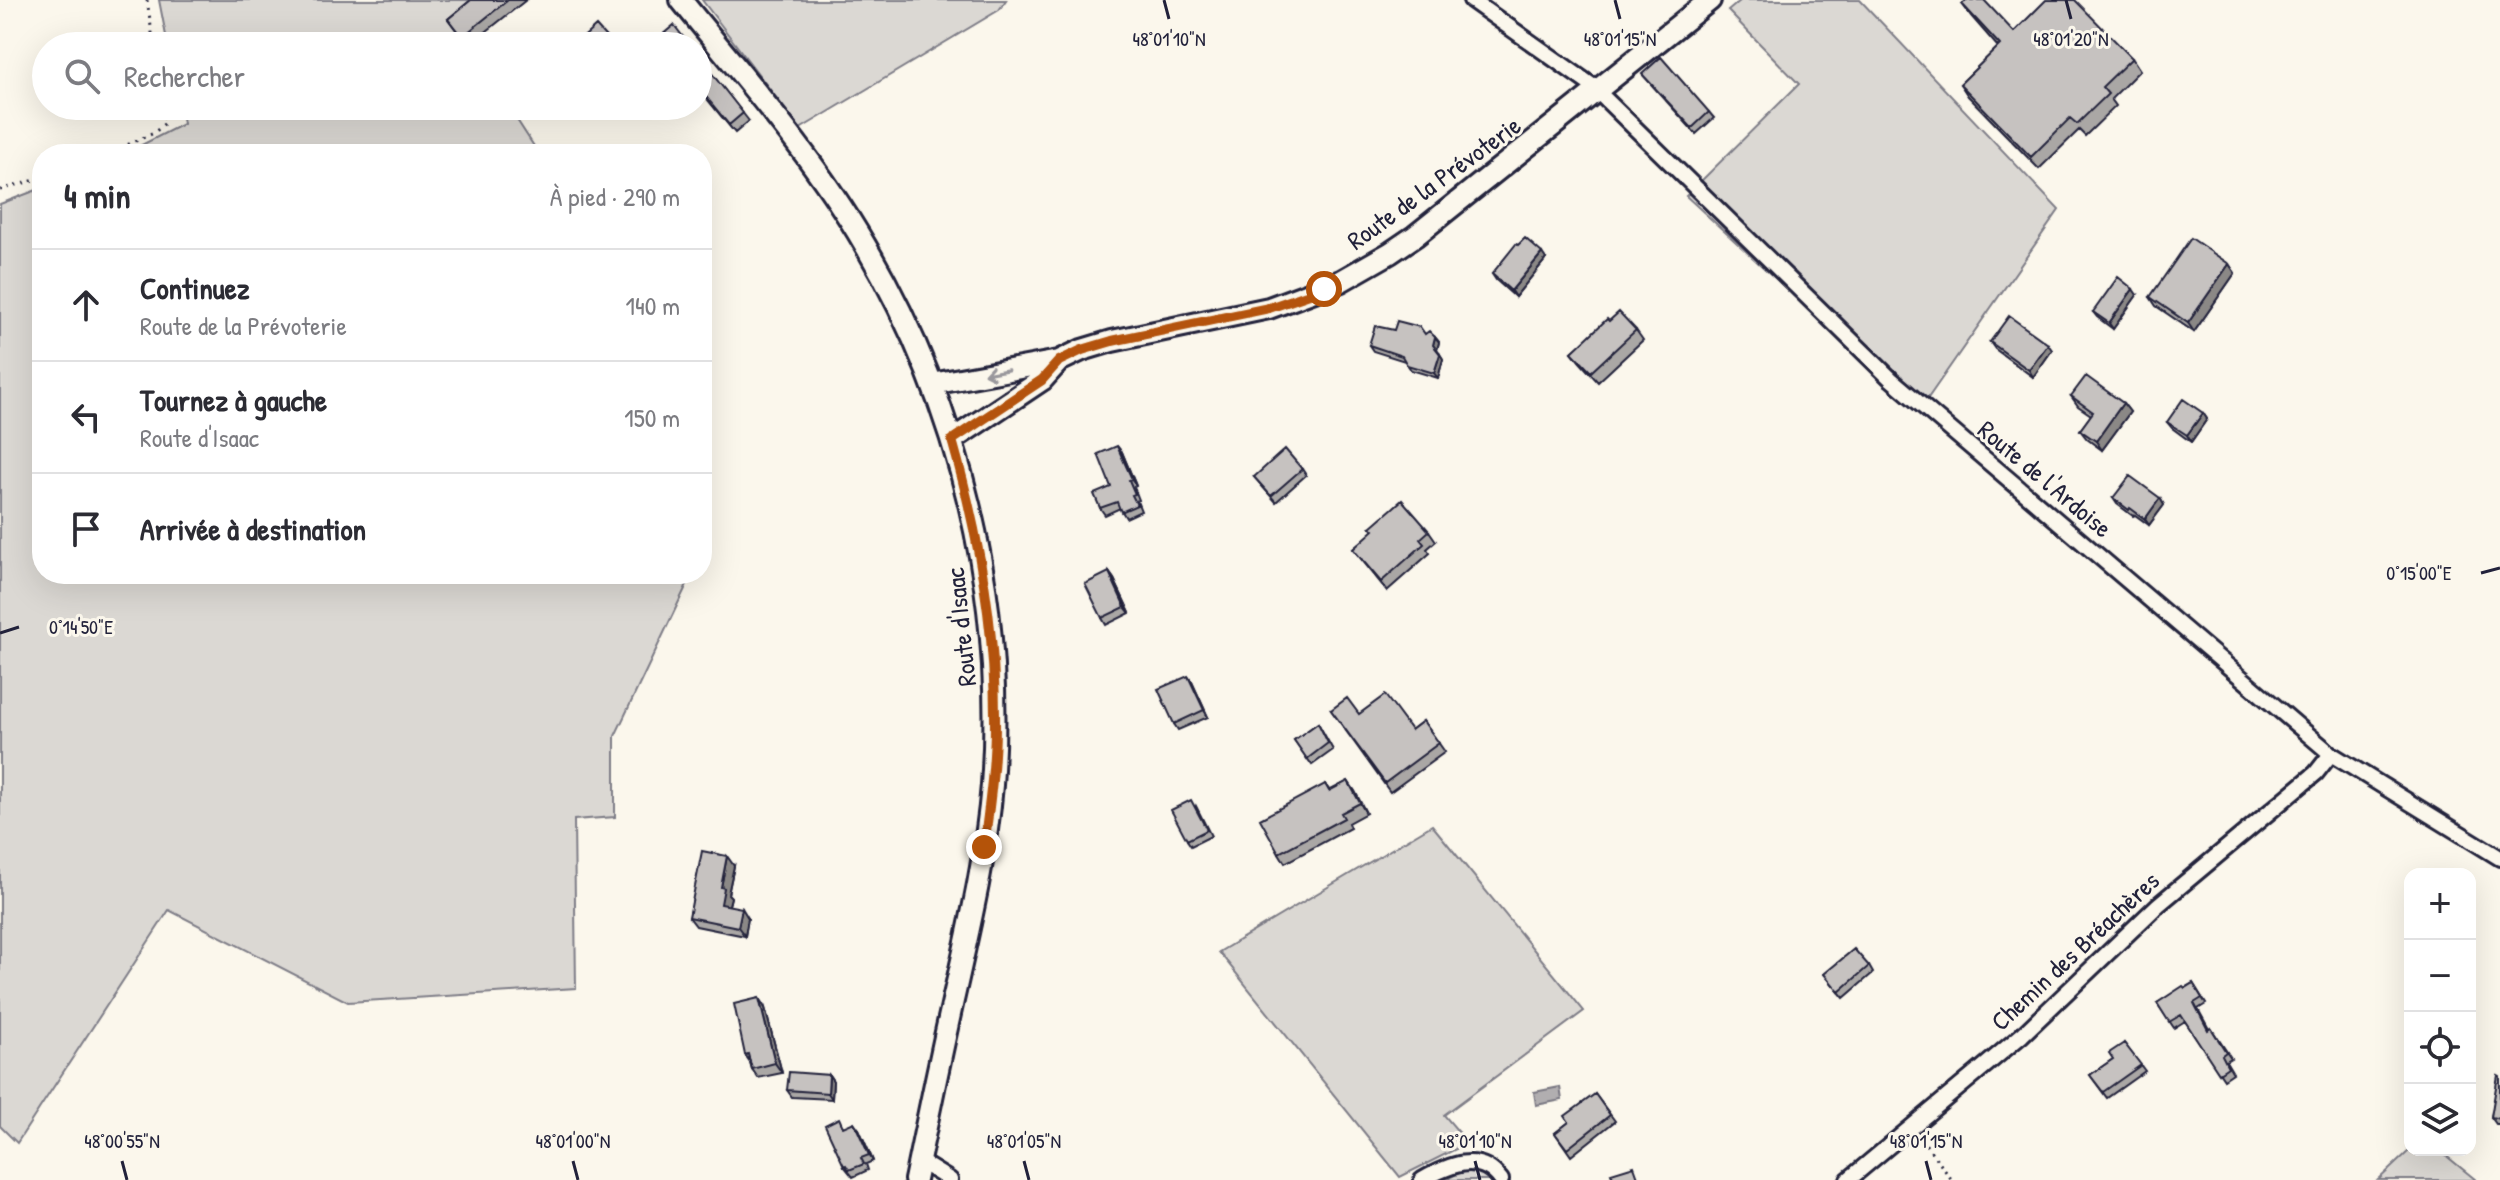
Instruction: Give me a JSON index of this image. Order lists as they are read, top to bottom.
{
  "streets": {
    "street": [
      "Route de la Prévoterie",
      "Route de l'Ardoise",
      "Route d'Isaac",
      "Chemin des Bréachères"
    ]
  },
  "crossings": [
    ["Route de la Prévoterie", "Route de l'Ardoise"],
    ["Route de la Prévoterie", "Route d'Isaac"],
    ["Route de l'Ardoise", "Chemin des Bréachères"]
  ],
  "page": {
    "search": "Rechercher",
    "heading": ["4 min", "À pied · 290 m"],
    "list": [
      ["Continuez", "Route de la Prévoterie", "140 m"],
      ["Tournez à gauche", "Route d'Isaac", "150 m"],
      "Arrivée à destination"
    ],
    "map_buttons": ["+", "−"]
  },
  "coordinates": [
    "48°01'10\"N",
    "48°01'15\"N",
    "48°01'20\"N",
    "0°15'00\"E",
    "0°14'50\"E",
    "48°00'55\"N",
    "48°01'00\"N",
    "48°01'05\"N"
  ]
}
